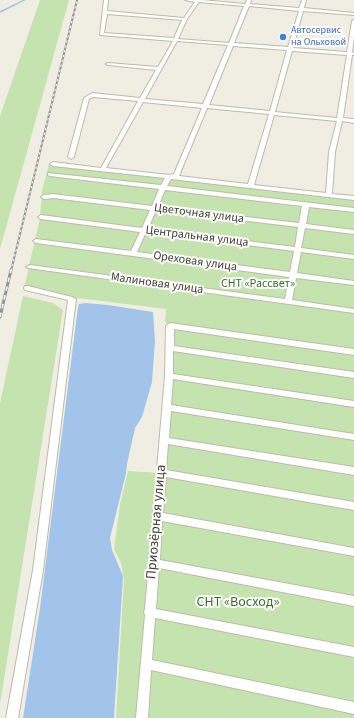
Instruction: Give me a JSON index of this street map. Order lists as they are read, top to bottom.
{
  "streets": {
    "street": [
      "Цветочная улица",
      "Центральная улица",
      "Ореховая улица",
      "Малиновая улица",
      "Приозёрная улица"
    ]
  },
  "parks": ["СНТ «Рассвет»", "СНТ «Восход»"],
  "places": ["Автосервис на Ольховой"]
}
